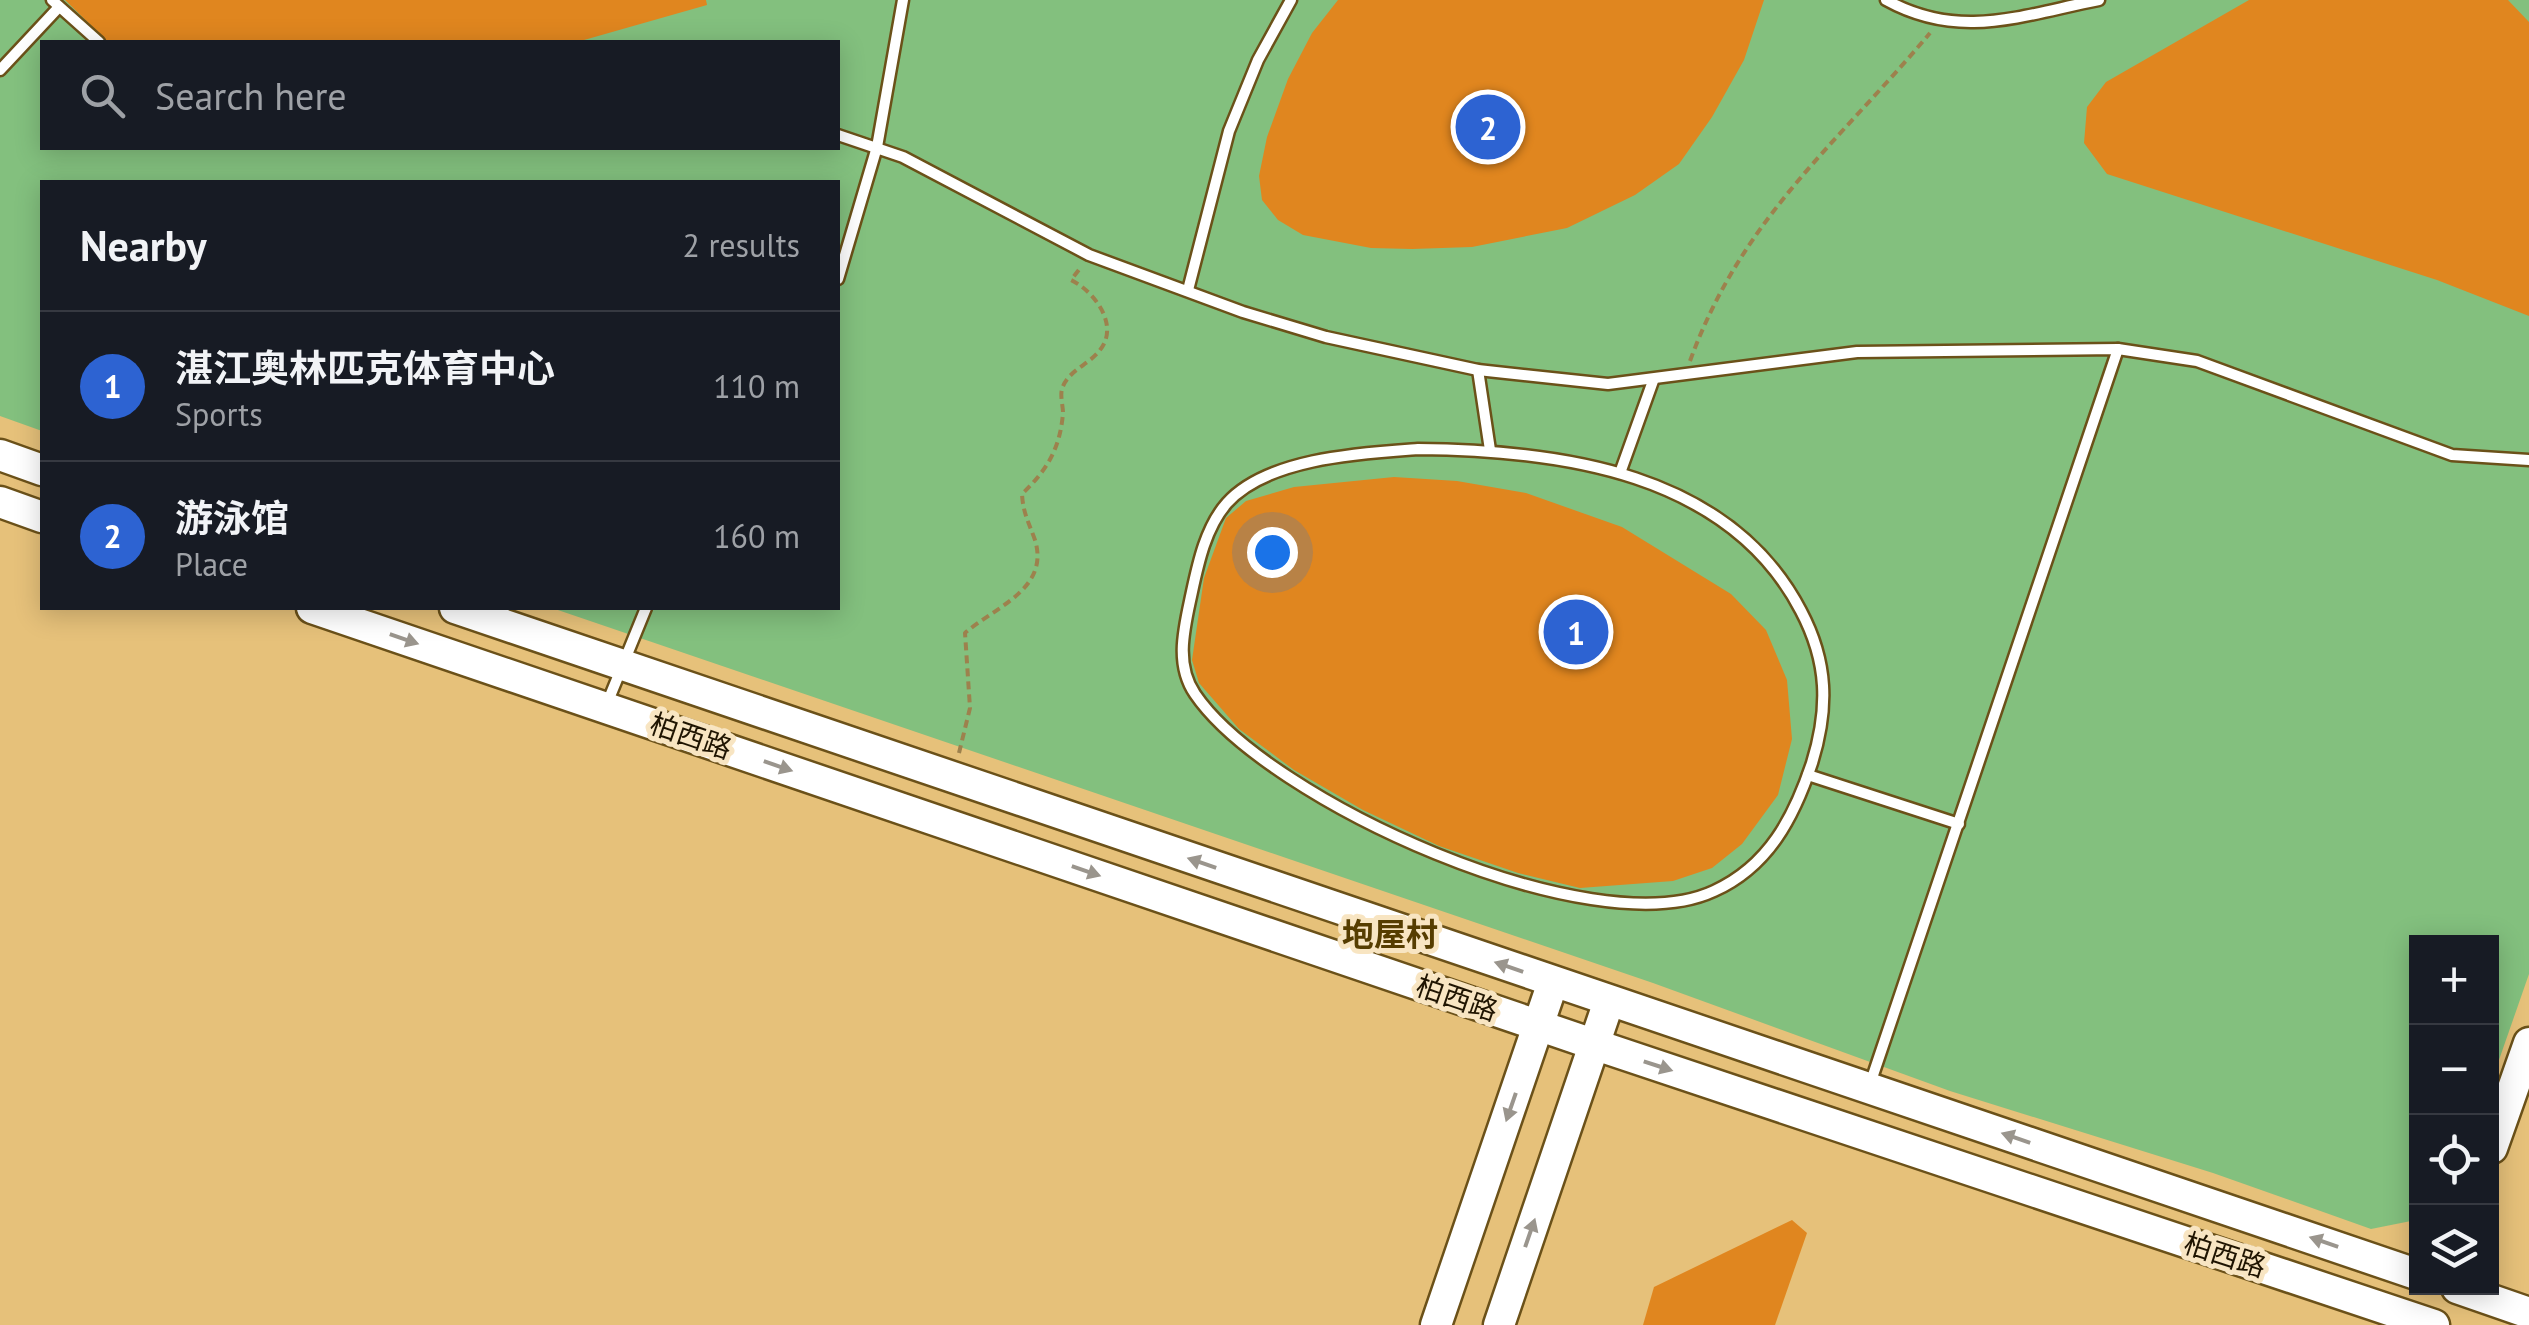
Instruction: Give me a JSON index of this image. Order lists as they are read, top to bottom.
{
  "streets": {
    "main road": ["柏西路"]
  },
  "districts": ["垉屋村"],
  "page": {
    "search": "Search here",
    "pins": ["2", "1"],
    "heading": ["Nearby", "2 results"],
    "list": [
      {
        "mark": "1",
        "name": "湛江奥林匹克体育中心",
        "note": "Sports",
        "value": "110 m"
      },
      {
        "mark": "2",
        "name": "游泳馆",
        "note": "Place",
        "value": "160 m"
      }
    ],
    "map_buttons": ["+", "−"]
  }
}
